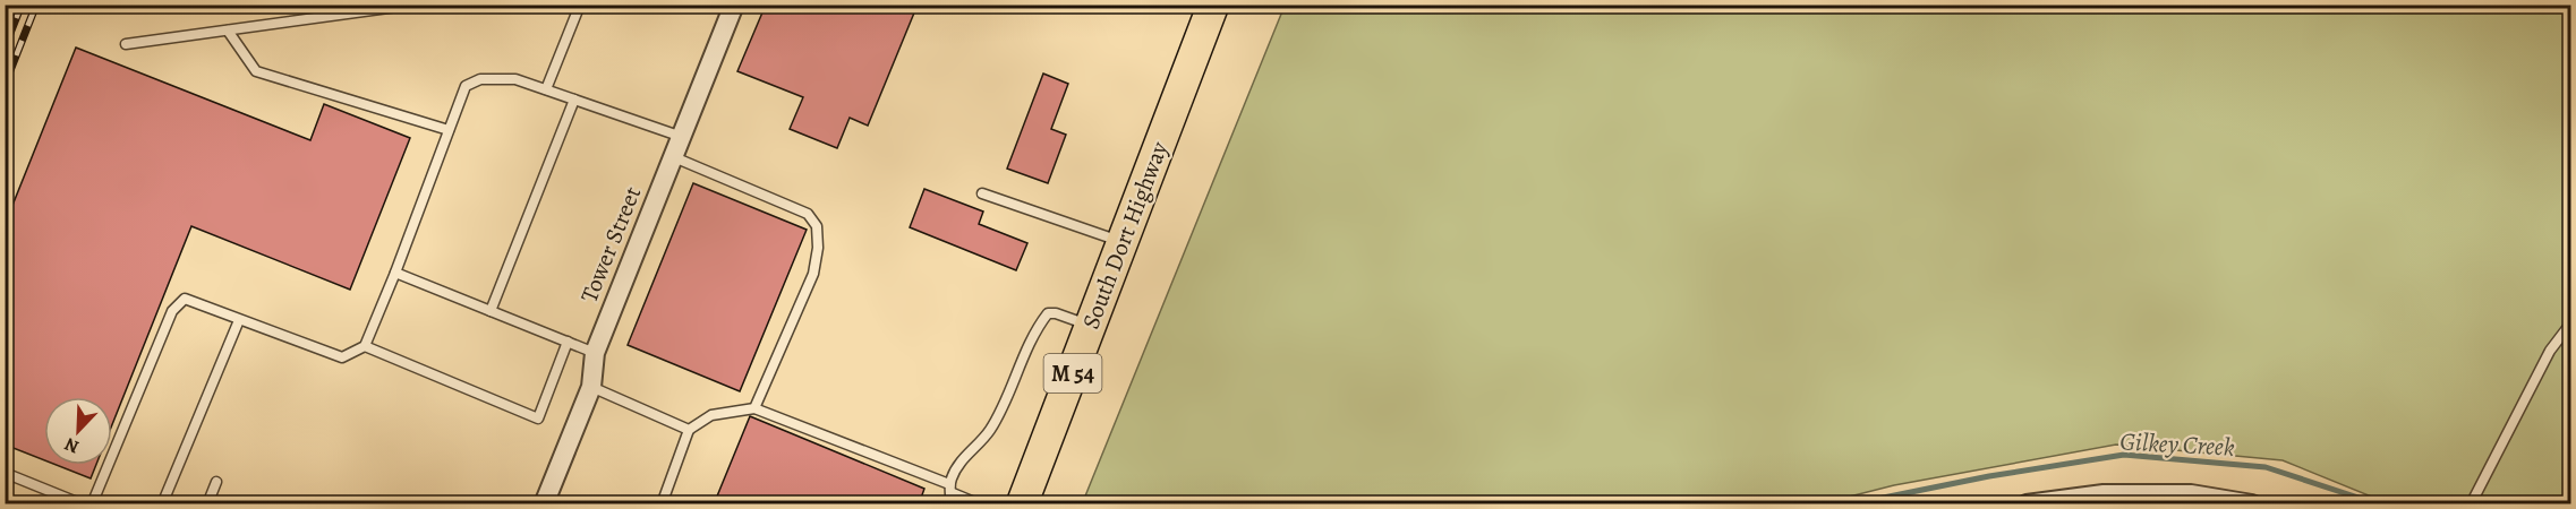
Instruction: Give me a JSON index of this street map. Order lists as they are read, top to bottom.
{
  "streets": {
    "main road": ["South Dort Highway", "M 54"],
    "street": ["Tower Street"]
  },
  "water": ["Gilkey Creek"],
  "north": "bottom left"
}
